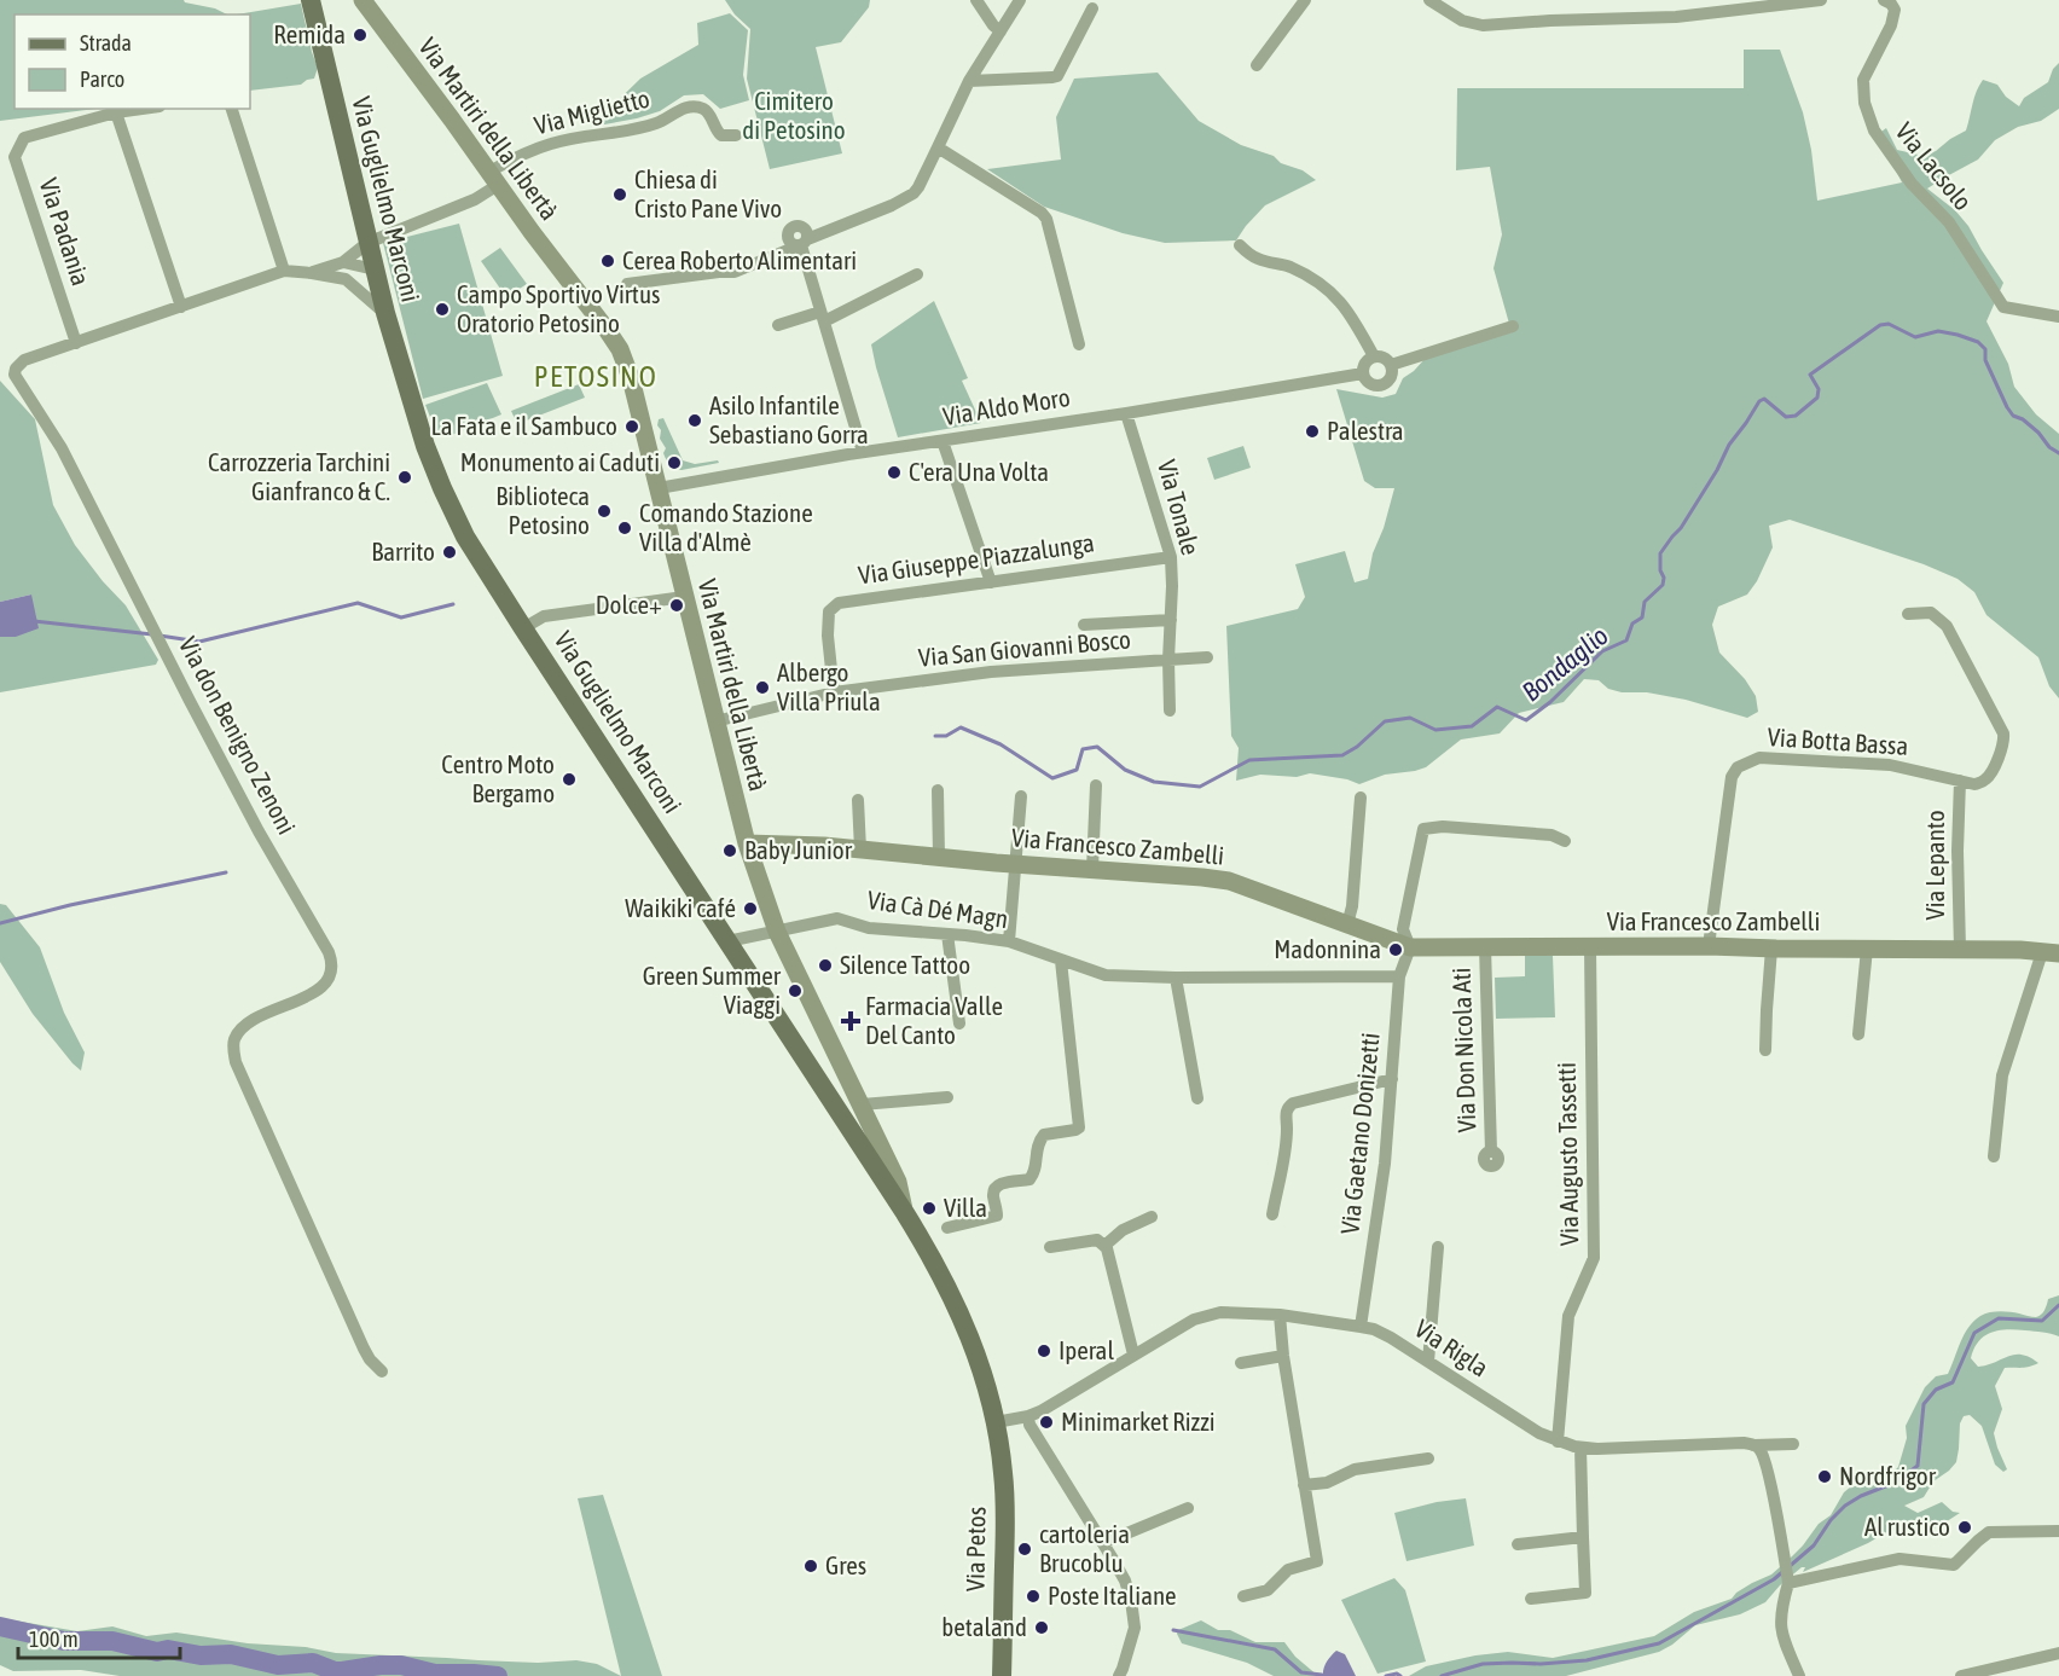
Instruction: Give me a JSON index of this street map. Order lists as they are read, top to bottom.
{
  "streets": {
    "main road": ["Via Guglielmo Marconi", "Via Petos"],
    "street": [
      "Via Miglietto",
      "Via Martiri della Libertà",
      "Via Lacsolo",
      "Via Padania",
      "Via Aldo Moro",
      "Via Tonale",
      "Via Giuseppe Piazzalunga",
      "Via San Giovanni Bosco",
      "Via don Benigno Zenoni",
      "Via Botta Bassa",
      "Via Francesco Zambelli",
      "Via Lepanto",
      "Via Cà Dé Magn",
      "Via Don Nicola Ati",
      "Via Gaetano Donizetti",
      "Via Augusto Tassetti",
      "Via Rigla"
    ]
  },
  "crossings": [
    ["Via Miglietto", "Via Martiri della Libertà"],
    ["Via Miglietto", "Via don Benigno Zenoni"],
    ["Via Martiri della Libertà", "Via Guglielmo Marconi"],
    ["Via Martiri della Libertà", "Via Aldo Moro"],
    ["Via Martiri della Libertà", "Via San Giovanni Bosco"],
    ["Via Martiri della Libertà", "Via don Benigno Zenoni"],
    ["Via Martiri della Libertà", "Via Francesco Zambelli"],
    ["Via Martiri della Libertà", "Via Cà Dé Magn"],
    ["Via Guglielmo Marconi", "Via don Benigno Zenoni"],
    ["Via Guglielmo Marconi", "Via Cà Dé Magn"],
    ["Via Guglielmo Marconi", "Via Rigla"],
    ["Via Guglielmo Marconi", "Via Petos"],
    ["Via Padania", "Via don Benigno Zenoni"],
    ["Via Aldo Moro", "Via Tonale"],
    ["Via Tonale", "Via Giuseppe Piazzalunga"],
    ["Via Tonale", "Via San Giovanni Bosco"],
    ["Via Giuseppe Piazzalunga", "Via San Giovanni Bosco"],
    ["Via Botta Bassa", "Via Francesco Zambelli"],
    ["Via Botta Bassa", "Via Lepanto"],
    ["Via Francesco Zambelli", "Via Lepanto"],
    ["Via Francesco Zambelli", "Via Don Nicola Ati"],
    ["Via Francesco Zambelli", "Via Gaetano Donizetti"],
    ["Via Francesco Zambelli", "Via Augusto Tassetti"],
    ["Via Cà Dé Magn", "Via Gaetano Donizetti"],
    ["Via Gaetano Donizetti", "Via Rigla"],
    ["Via Augusto Tassetti", "Via Rigla"],
    ["Via Rigla", "Via Petos"]
  ],
  "districts": ["PETOSINO"],
  "water": ["Bondaglio"],
  "parks": ["Cimitero di Petosino"],
  "places": {
    "other": [
      "Remida",
      "Chiesa di Cristo Pane Vivo",
      "Cerea Roberto Alimentari",
      "Campo Sportivo Virtus Oratorio Petosino",
      "Asilo Infantile Sebastiano Gorra",
      "La Fata e il Sambuco",
      "Palestra",
      "Monumento ai Caduti",
      "C'era Una Volta",
      "Carrozzeria Tarchini Gianfranco & C.",
      "Biblioteca Petosino",
      "Comando Stazione Villa d'Almè",
      "Barrito",
      "Dolce+",
      "Albergo Villa Priula",
      "Centro Moto Bergamo",
      "Baby Junior",
      "Waikiki café",
      "Madonnina",
      "Silence Tattoo",
      "Green Summer Viaggi",
      "Villa",
      "Iperal",
      "Minimarket Rizzi",
      "Nordfrigor",
      "Al rustico",
      "cartoleria Brucoblu",
      "Gres",
      "Poste Italiane",
      "betaland"
    ],
    "health": ["Farmacia Valle Del Canto"]
  },
  "legend": ["Strada", "Parco"],
  "scale_bar": "100 m"
}
